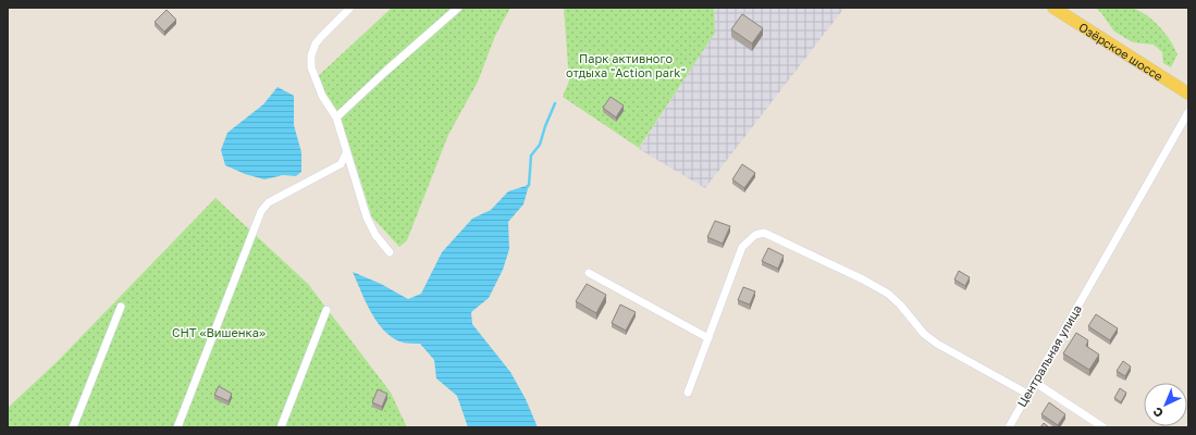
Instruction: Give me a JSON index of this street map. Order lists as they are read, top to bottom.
{
  "streets": {
    "main road": ["Озёрское шоссе"],
    "street": ["Центральная улица"]
  },
  "parks": ["Парк активного отдыха \"Action park\"", "СНТ «Вишенка»"],
  "north": "bottom left"
}
